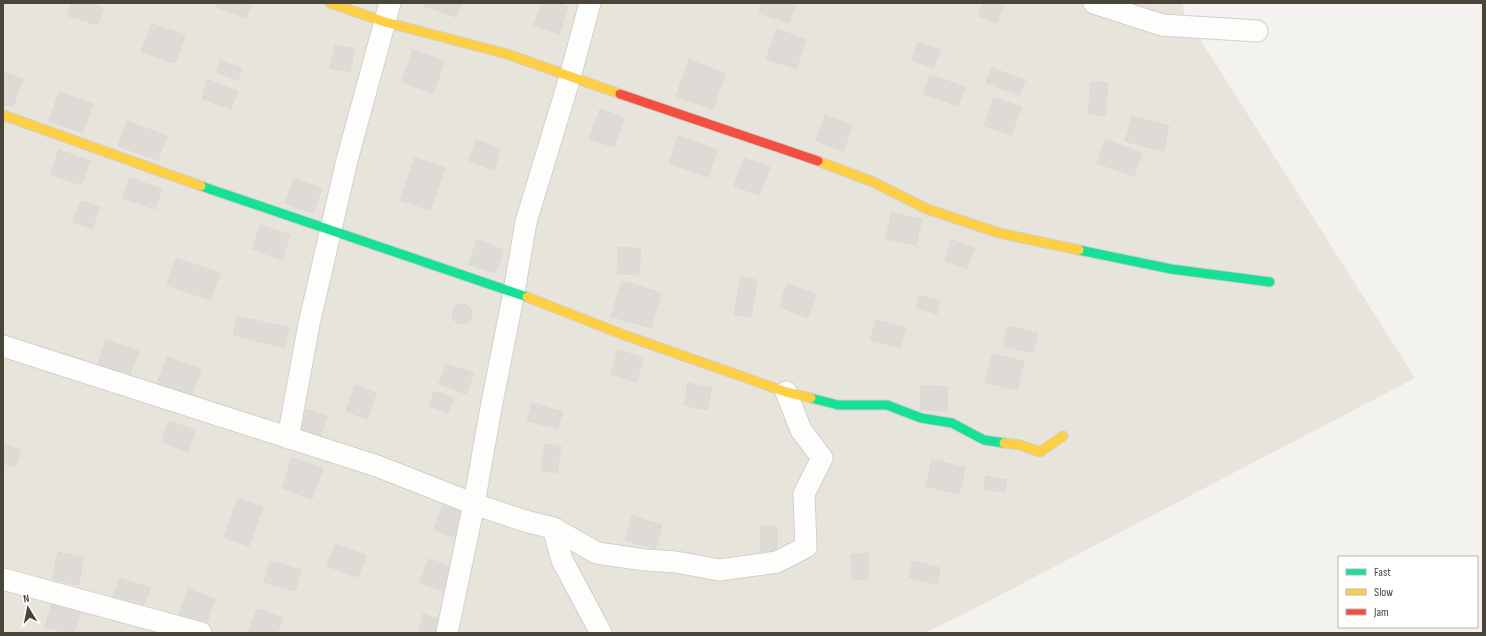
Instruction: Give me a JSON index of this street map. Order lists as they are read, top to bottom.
{
  "legend": ["Fast", "Slow", "Jam"],
  "north": "top"
}
